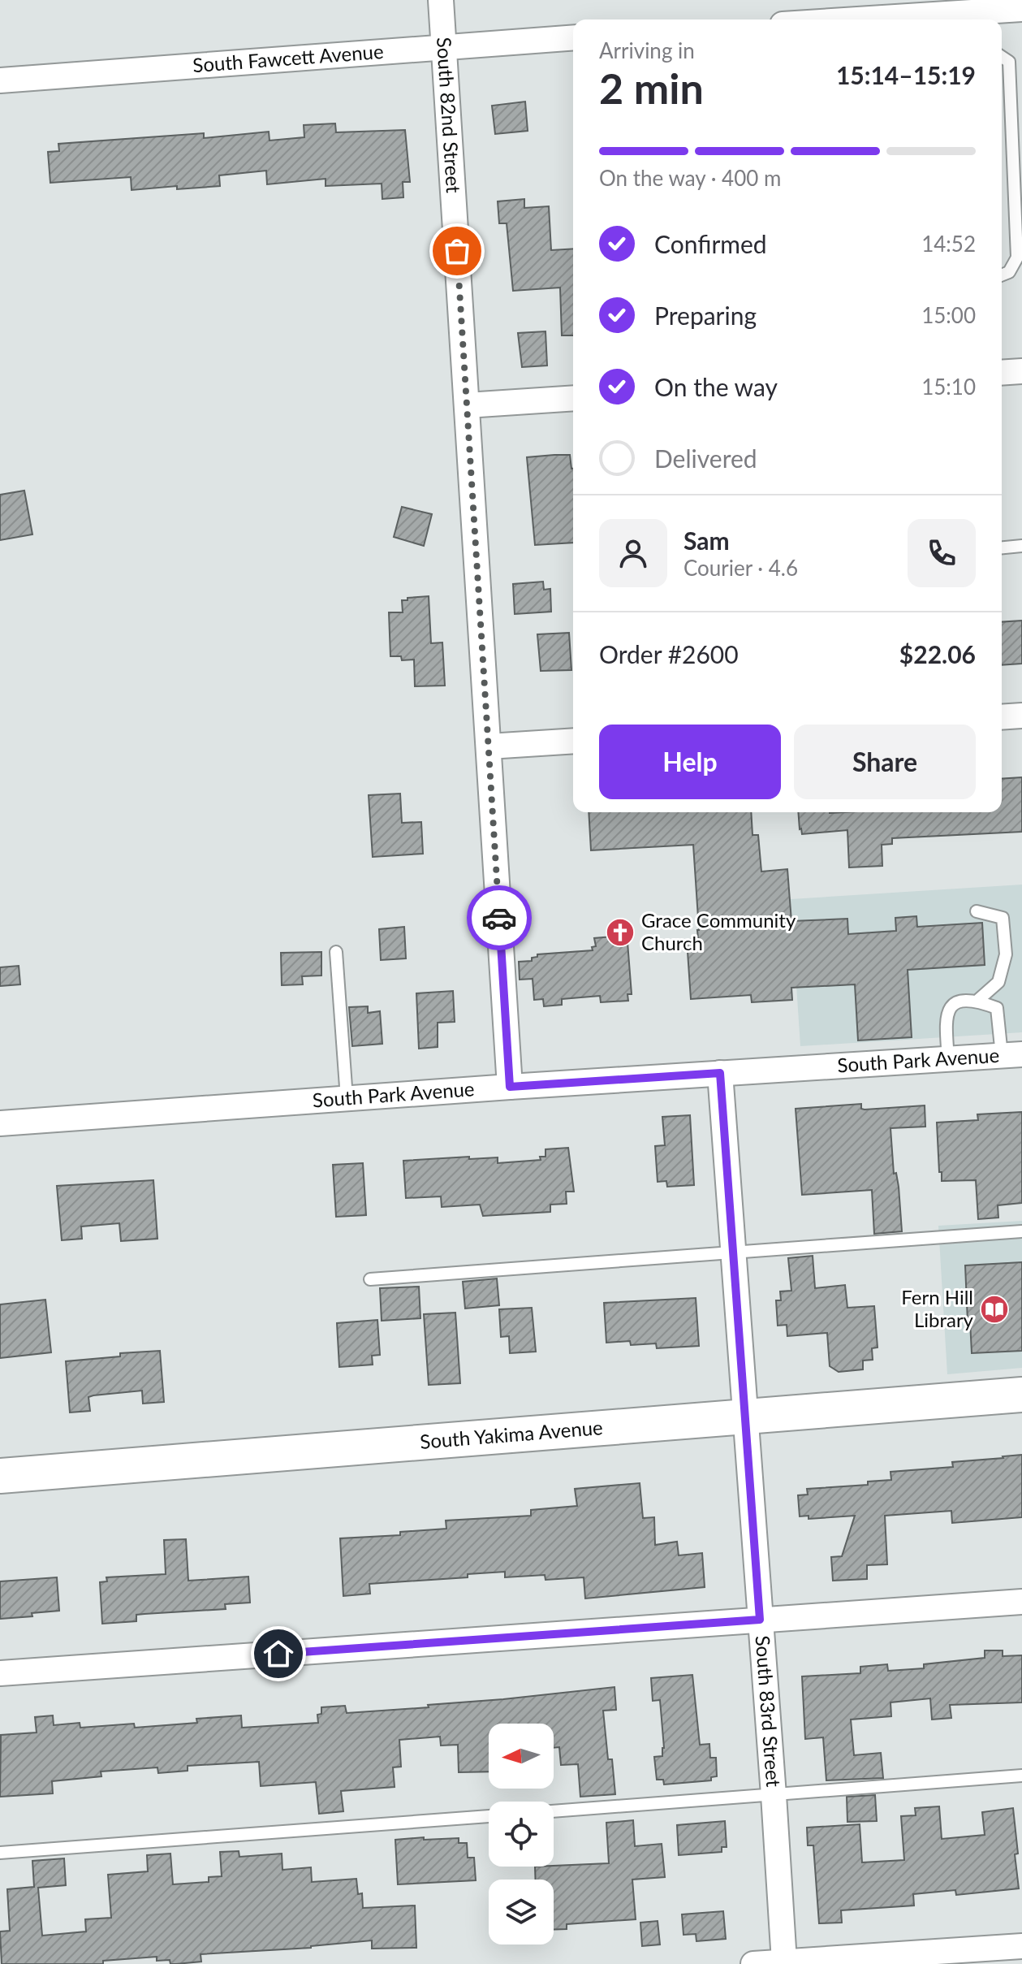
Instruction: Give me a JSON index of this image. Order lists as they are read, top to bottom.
{
  "streets": {
    "main road": ["South Yakima Avenue"],
    "street": [
      "South Fawcett Avenue",
      "South 82nd Street",
      "South Park Avenue",
      "South 83rd Street"
    ]
  },
  "crossings": [
    ["South Fawcett Avenue", "South 82nd Street"],
    ["South 82nd Street", "South Park Avenue"],
    ["South Park Avenue", "South 83rd Street"],
    ["South Yakima Avenue", "South 83rd Street"]
  ],
  "places": {
    "church": ["Grace Community Church"],
    "library": ["Fern Hill Library"]
  },
  "north": "left",
  "page": {
    "heading": ["2 min", "Arriving in", "15:14–15:19"],
    "panel": [
      "Sam",
      "Courier · 4.6",
      "Order #2600",
      "$22.06"
    ],
    "bar": "On the way · 400 m",
    "list": [
      ["Confirmed", "14:52"],
      ["Preparing", "15:00"],
      ["On the way", "15:10"],
      "Delivered"
    ],
    "buttons": ["Help", "Share"]
  }
}
